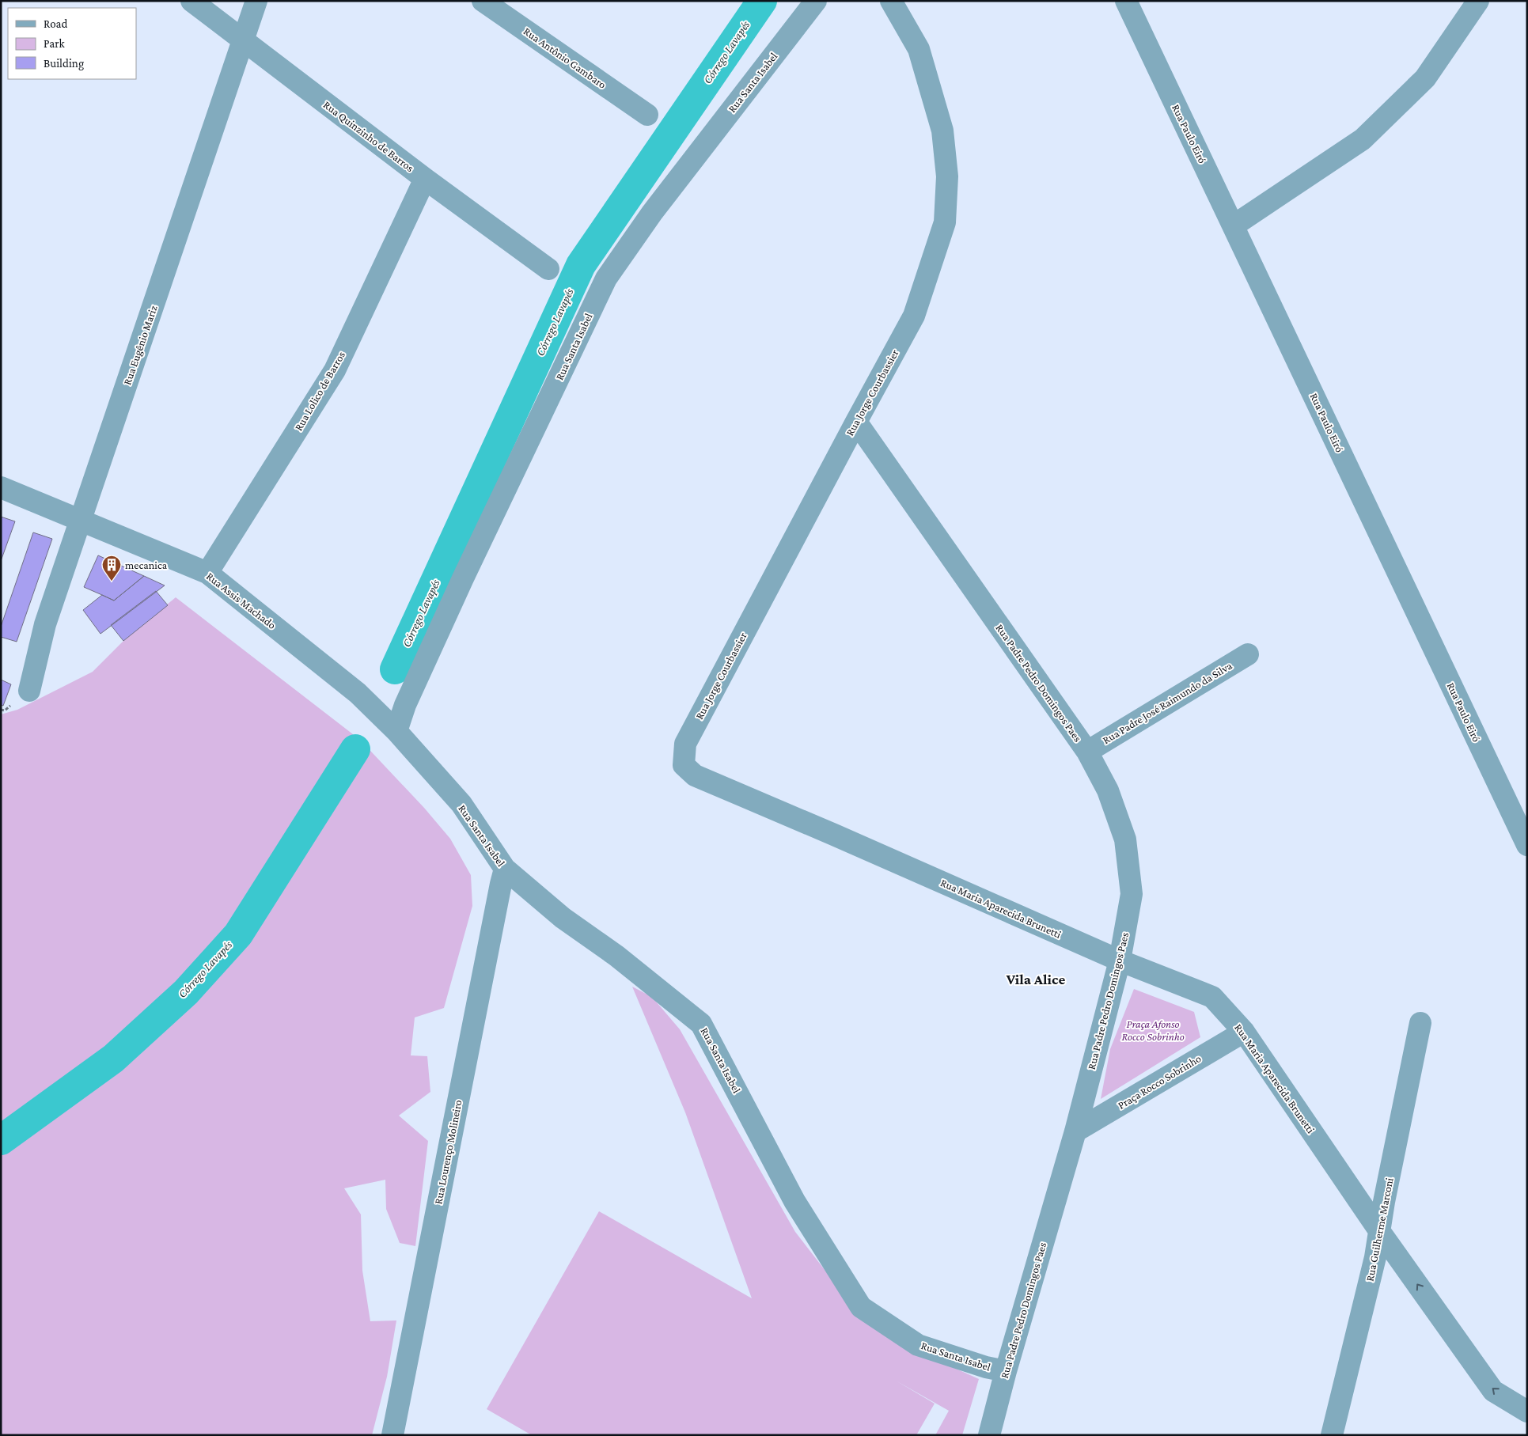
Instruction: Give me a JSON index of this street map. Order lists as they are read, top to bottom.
{
  "streets": {
    "street": [
      "Rua Antônio Gambaro",
      "Rua Santa Isabel",
      "Rua Paulo Eiró",
      "Rua Quinzinho de Barros",
      "Rua Eugênio Mariz",
      "Rua Lolico de Barros",
      "Rua Jorge Courbassier",
      "Rua Assis Machado",
      "Rua Padre Pedro Domingos Paes",
      "Rua Padre José Raimundo da Silva",
      "Rua Maria Aparecida Brunetti",
      "Praça Rocco Sobrinho",
      "Rua Lourenço Molineiro",
      "Rua Guilherme Marconi"
    ]
  },
  "crossings": [
    ["Rua Santa Isabel", "Rua Assis Machado"],
    ["Rua Santa Isabel", "Rua Padre Pedro Domingos Paes"],
    ["Rua Santa Isabel", "Rua Lourenço Molineiro"],
    ["Rua Quinzinho de Barros", "Rua Eugênio Mariz"],
    ["Rua Quinzinho de Barros", "Rua Lolico de Barros"],
    ["Rua Eugênio Mariz", "Rua Assis Machado"],
    ["Rua Lolico de Barros", "Rua Assis Machado"],
    ["Rua Jorge Courbassier", "Rua Padre Pedro Domingos Paes"],
    ["Rua Jorge Courbassier", "Rua Maria Aparecida Brunetti"],
    ["Rua Padre Pedro Domingos Paes", "Rua Padre José Raimundo da Silva"],
    ["Rua Padre Pedro Domingos Paes", "Rua Maria Aparecida Brunetti"],
    ["Rua Padre Pedro Domingos Paes", "Praça Rocco Sobrinho"],
    ["Rua Maria Aparecida Brunetti", "Praça Rocco Sobrinho"],
    ["Rua Maria Aparecida Brunetti", "Rua Guilherme Marconi"]
  ],
  "districts": ["Vila Alice"],
  "water": ["Córrego Lavapés"],
  "parks": ["Praça Afonso Rocco Sobrinho"],
  "places": {
    "building": ["mecanica"]
  },
  "legend": ["Road", "Park", "Building"]
}
